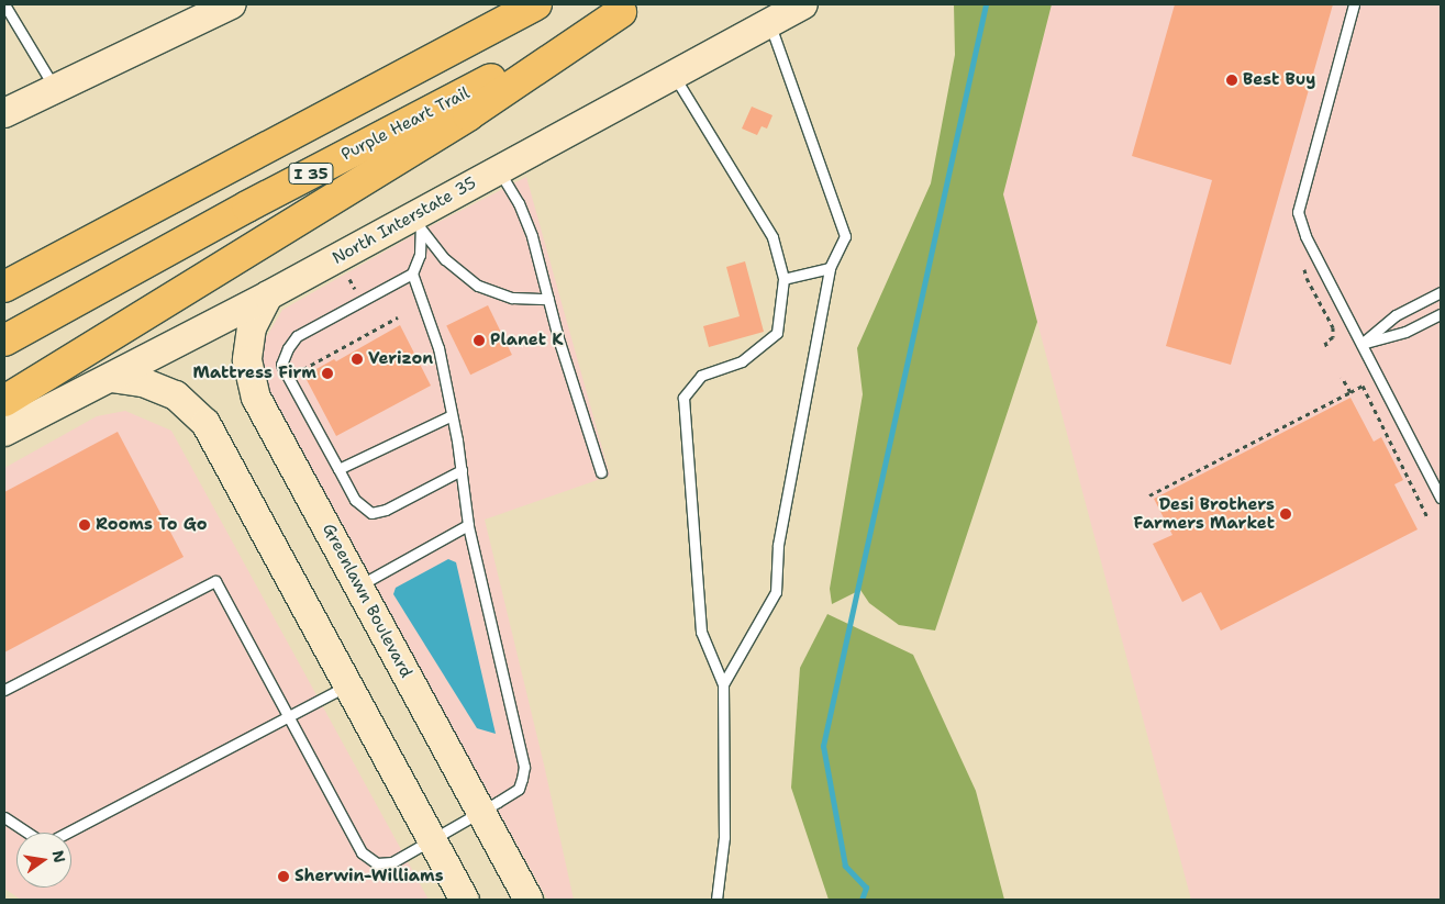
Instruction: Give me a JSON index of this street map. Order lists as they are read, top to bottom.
{
  "streets": {
    "highway": ["Purple Heart Trail", "I 35"],
    "main road": ["North Interstate 35", "Greenlawn Boulevard"]
  },
  "crossings": [
    ["North Interstate 35", "Greenlawn Boulevard"]
  ],
  "places": [
    "Best Buy",
    "Planet K",
    "Verizon",
    "Mattress Firm",
    "Desi Brothers Farmers Market",
    "Rooms To Go",
    "Sherwin-Williams"
  ],
  "north": "right"
}
